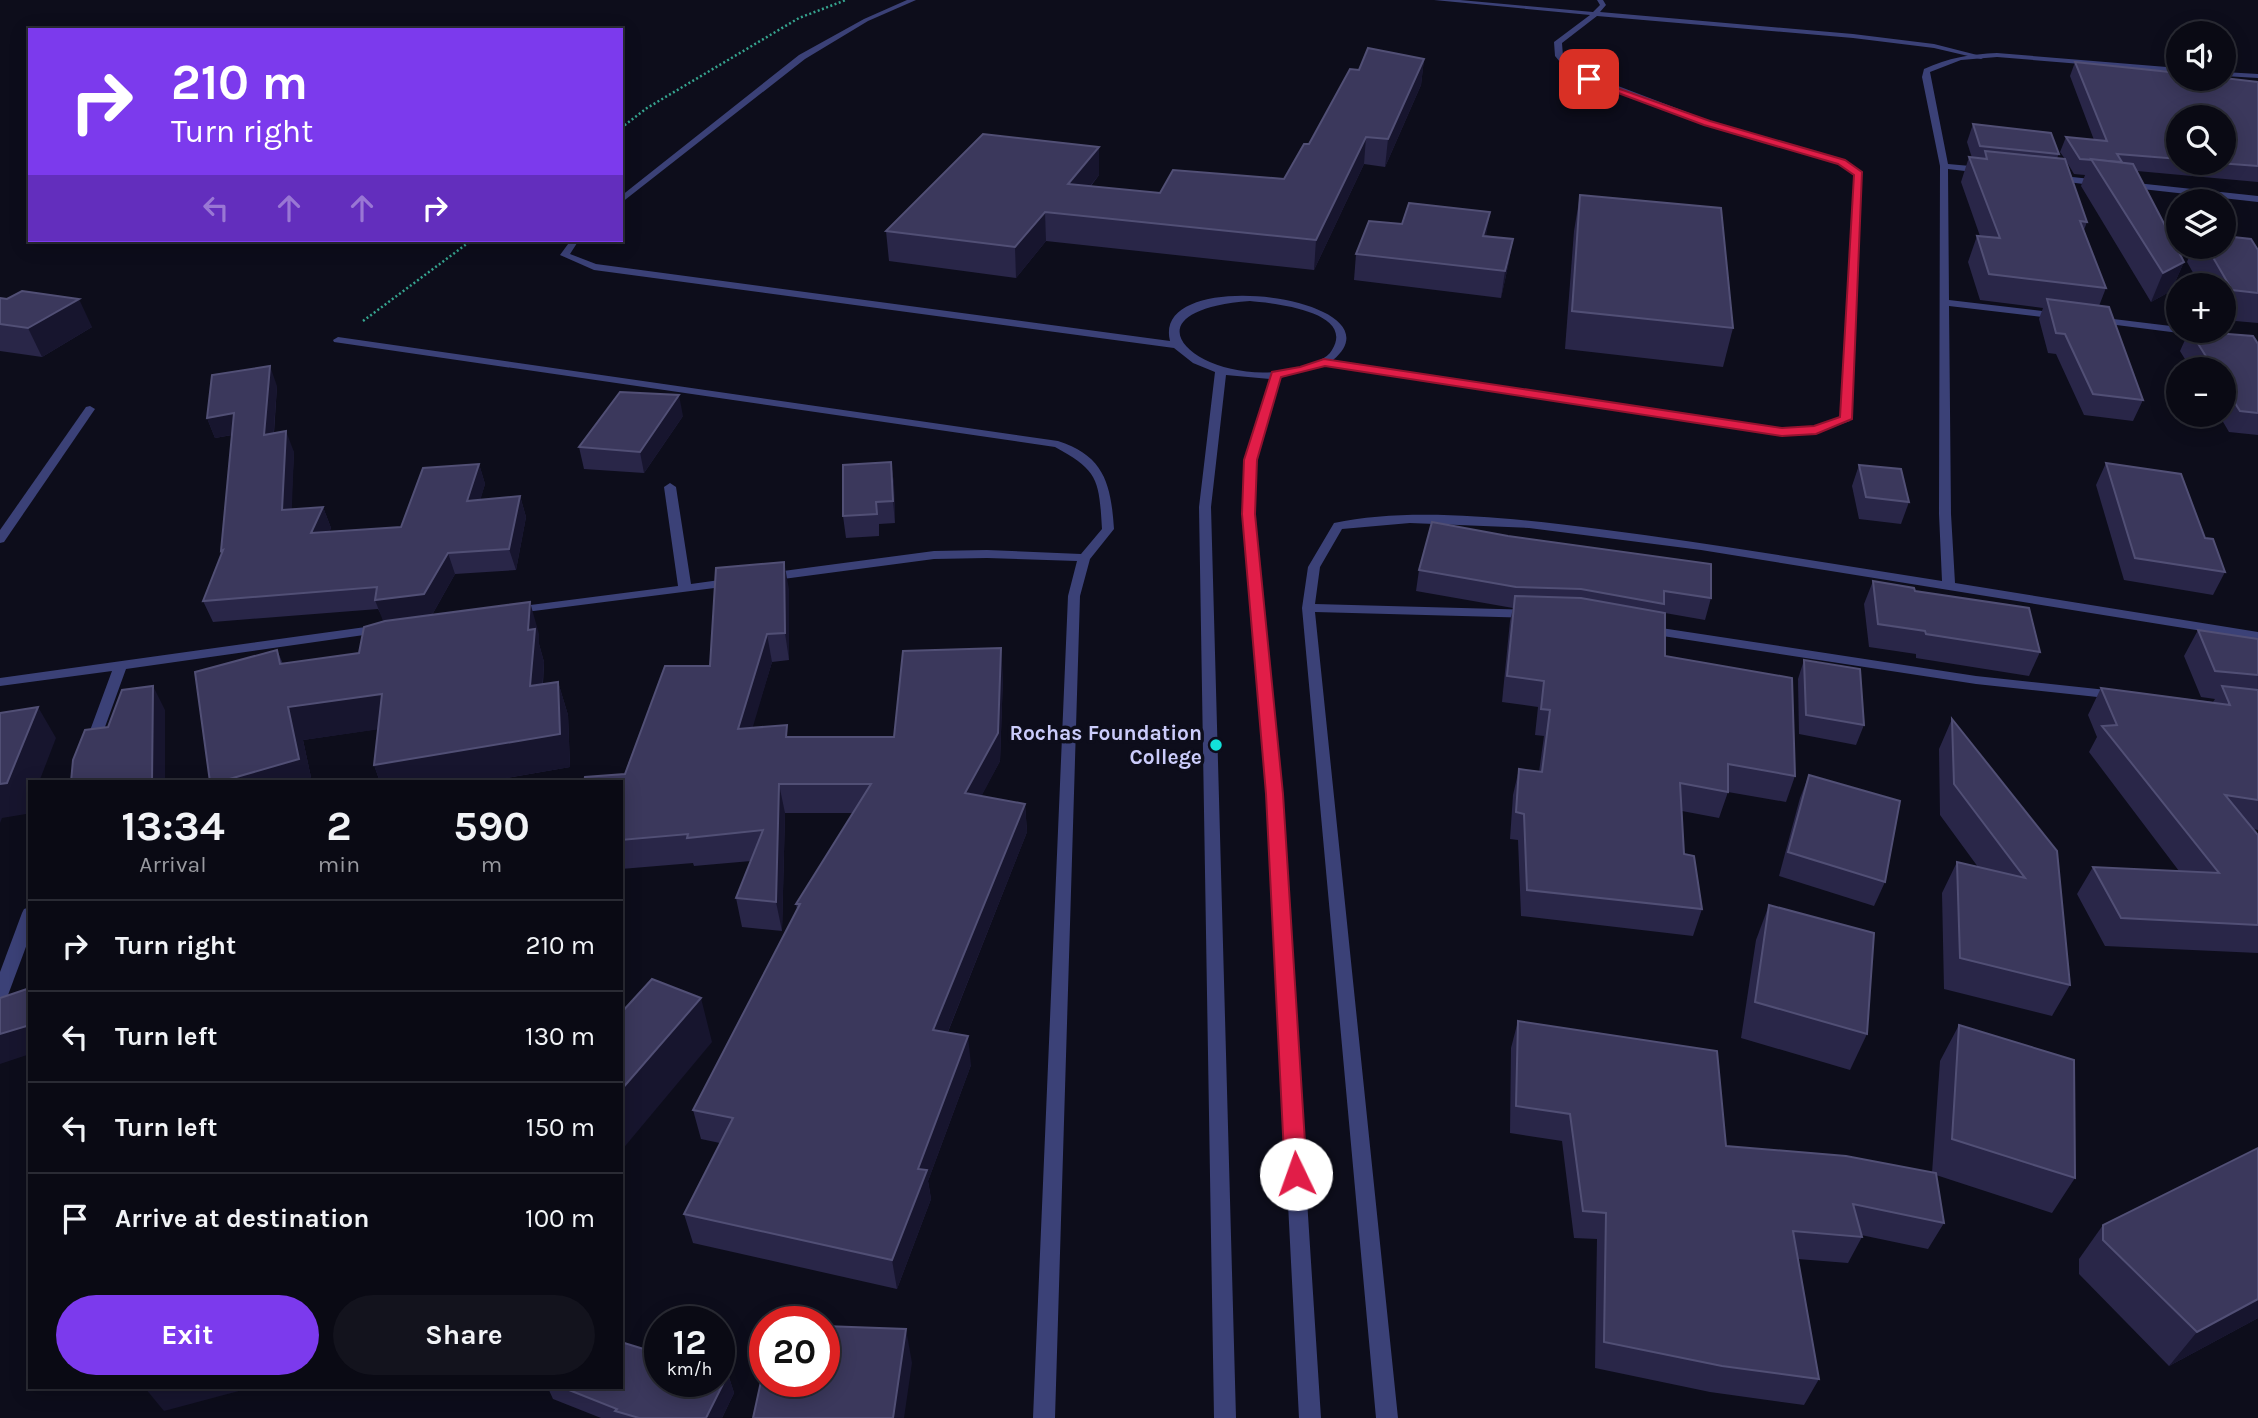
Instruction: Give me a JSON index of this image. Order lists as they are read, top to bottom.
{
  "places": ["Rochas Foundation College"],
  "page": {
    "map_buttons": ["+", "−"],
    "turn": ["210 m", "Turn right"],
    "eta": [
      "13:34",
      "Arrival",
      "2",
      "min",
      "590",
      "m"
    ],
    "list": [
      {
        "name": "Turn right",
        "value": "210 m"
      },
      {
        "name": "Turn left",
        "value": "130 m"
      },
      {
        "name": "Turn left",
        "value": "150 m"
      },
      {
        "name": "Arrive at destination",
        "value": "100 m"
      }
    ],
    "buttons": ["Exit", "Share"],
    "speed": "12 km/h",
    "limit": "20"
  }
}
